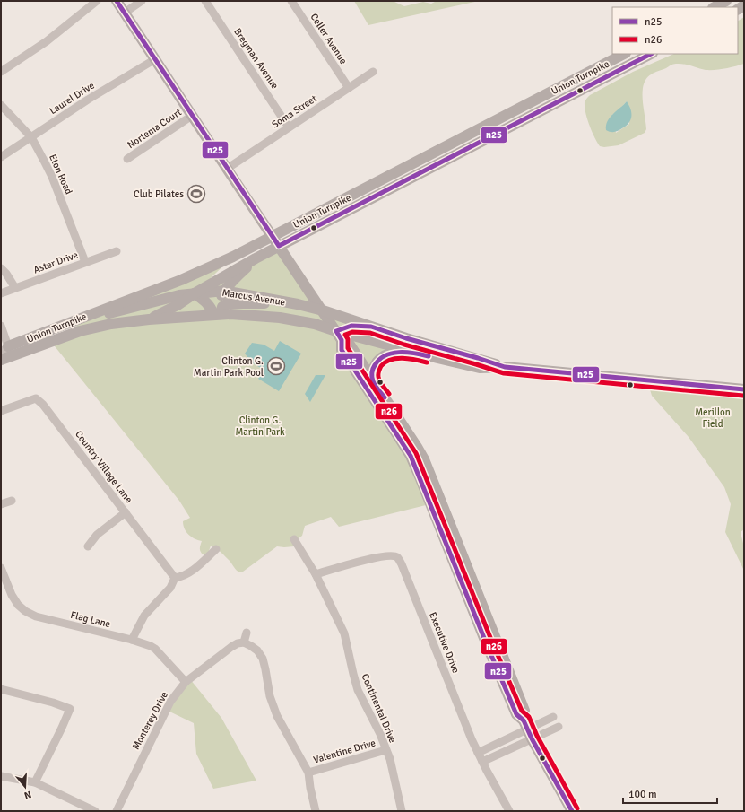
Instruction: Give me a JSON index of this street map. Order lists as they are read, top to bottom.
{
  "streets": {
    "main road": ["Union Turnpike", "Marcus Avenue"],
    "street": [
      "Celler Avenue",
      "Bregman Avenue",
      "Laurel Drive",
      "Soma Street",
      "Nortema Court",
      "Eton Road",
      "Aster Drive",
      "Country Village Lane",
      "Flag Lane",
      "Executive Drive",
      "Continental Drive",
      "Monterey Drive",
      "Valentine Drive"
    ]
  },
  "crossings": [
    ["Celler Avenue", "Soma Street"],
    ["Bregman Avenue", "Soma Street"],
    ["Union Turnpike", "Marcus Avenue"],
    ["Laurel Drive", "Eton Road"],
    ["Eton Road", "Aster Drive"],
    ["Flag Lane", "Monterey Drive"],
    ["Executive Drive", "Continental Drive"],
    ["Continental Drive", "Valentine Drive"]
  ],
  "parks": ["Merillon Field", "Clinton G. Martin Park"],
  "places": {
    "sports": ["Club Pilates", "Clinton G. Martin Park Pool"]
  },
  "lines": ["transit line n25", "transit line n26"],
  "legend": ["n25", "n26"],
  "scale_bar": "100 m",
  "north": "bottom"
}
